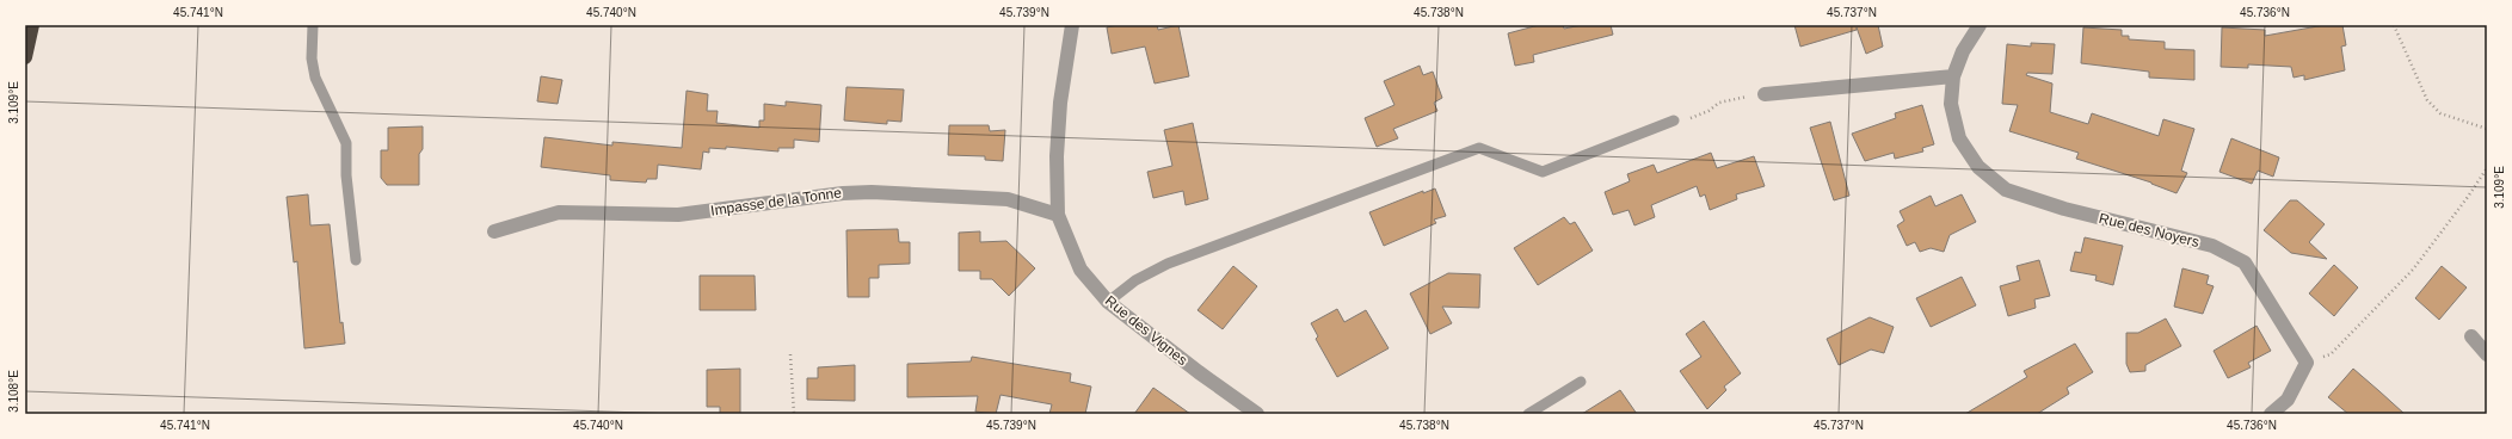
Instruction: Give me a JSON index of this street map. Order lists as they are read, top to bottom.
{
  "streets": {
    "street": ["Impasse de la Tonne", "Rue des Noyers", "Rue des Vignes"]
  },
  "crossings": [
    ["Impasse de la Tonne", "Rue des Vignes"]
  ],
  "coordinates": [
    "45.741°N",
    "45.740°N",
    "45.739°N",
    "45.738°N",
    "45.737°N",
    "45.736°N",
    "3.109°E",
    "3.108°E"
  ]
}
